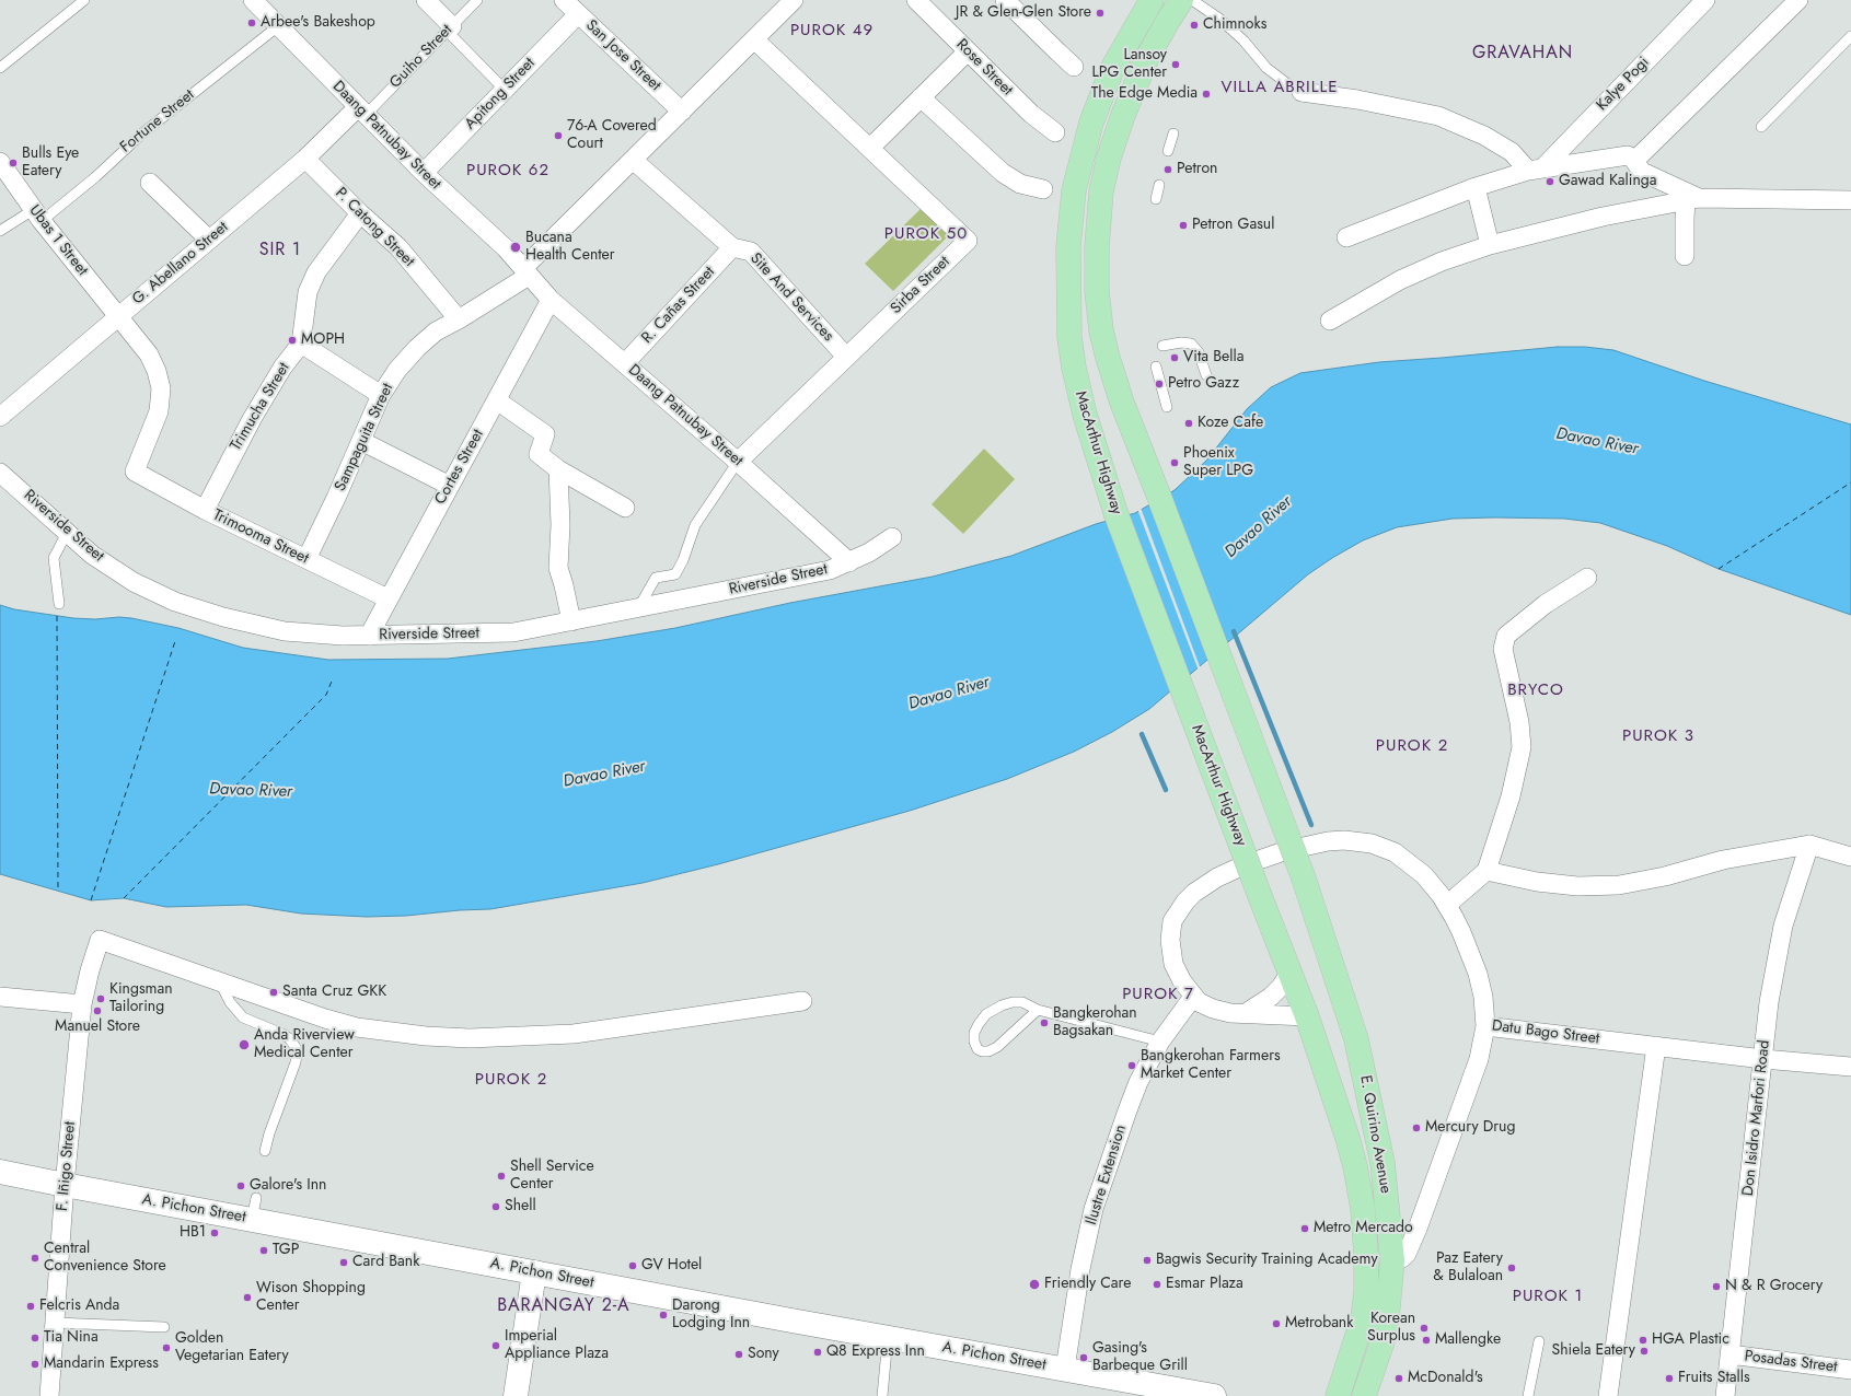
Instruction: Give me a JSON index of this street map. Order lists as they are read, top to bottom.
{
  "streets": {
    "main road": ["MacArthur Highway", "E. Quirino Avenue", "A. Pichon Street"],
    "street": [
      "San Jose Street",
      "Rose Street",
      "Kalye Pogi",
      "Apitong Street",
      "Daang Patnubay Street",
      "P. Catong Street",
      "Ubas 1 Street",
      "G. Abellano Street",
      "Sirba Street",
      "Site And Services",
      "R. Cañas Street",
      "Trimucha Street",
      "Sampaguita Street",
      "Cortes Street",
      "Riverside Street",
      "Trimooma Street",
      "Datu Bago Street",
      "Don Isidro Marfori Road",
      "F. Iñigo Street",
      "Ilustre Extension",
      "Posadas Street"
    ],
    "lane": ["Guiho Street", "Fortune Street"]
  },
  "crossings": [
    ["San Jose Street", "Apitong Street"],
    ["Guiho Street", "Daang Patnubay Street"],
    ["Guiho Street", "G. Abellano Street"],
    ["Apitong Street", "Daang Patnubay Street"],
    ["Fortune Street", "Daang Patnubay Street"],
    ["Fortune Street", "Ubas 1 Street"],
    ["Daang Patnubay Street", "G. Abellano Street"],
    ["Daang Patnubay Street", "Sirba Street"],
    ["Daang Patnubay Street", "R. Cañas Street"],
    ["Daang Patnubay Street", "Sampaguita Street"],
    ["Daang Patnubay Street", "Cortes Street"],
    ["Daang Patnubay Street", "Riverside Street"],
    ["P. Catong Street", "G. Abellano Street"],
    ["P. Catong Street", "Sampaguita Street"],
    ["Ubas 1 Street", "G. Abellano Street"],
    ["Ubas 1 Street", "Trimooma Street"],
    ["Sirba Street", "Site And Services"],
    ["Site And Services", "R. Cañas Street"],
    ["Trimucha Street", "Trimooma Street"],
    ["Sampaguita Street", "Trimooma Street"],
    ["MacArthur Highway", "E. Quirino Avenue"],
    ["Cortes Street", "Riverside Street"],
    ["Cortes Street", "Trimooma Street"],
    ["Datu Bago Street", "Don Isidro Marfori Road"],
    ["Datu Bago Street", "Ilustre Extension"],
    ["Don Isidro Marfori Road", "Posadas Street"],
    ["F. Iñigo Street", "A. Pichon Street"],
    ["Ilustre Extension", "A. Pichon Street"]
  ],
  "districts": [
    "PUROK 49",
    "GRAVAHAN",
    "VILLA ABRILLE",
    "PUROK 62",
    "PUROK 50",
    "SIR 1",
    "BRYCO",
    "PUROK 3",
    "PUROK 2",
    "PUROK 7",
    "PUROK 2",
    "PUROK 1",
    "BARANGAY 2-A"
  ],
  "water": ["Davao River"],
  "places": [
    "JR & Glen-Glen Store",
    "Arbee's Bakeshop",
    "Chimnoks",
    "Lansoy LPG Center",
    "The Edge Media",
    "76-A Covered Court",
    "Bulls Eye Eatery",
    "Petron",
    "Gawad Kalinga",
    "Petron Gasul",
    "Bucana Health Center",
    "MOPH",
    "Vita Bella",
    "Petro Gazz",
    "Koze Cafe",
    "Phoenix Super LPG",
    "Santa Cruz GKK",
    "Kingsman Tailoring",
    "Manuel Store",
    "Bangkerohan Bagsakan",
    "Anda Riverview Medical Center",
    "Bangkerohan Farmers Market Center",
    "Mercury Drug",
    "Shell Service Center",
    "Galore's Inn",
    "Shell",
    "Metro Mercado",
    "HB1",
    "TGP",
    "Central Convenience Store",
    "Bagwis Security Training Academy",
    "Card Bank",
    "GV Hotel",
    "Paz Eatery & Bulaloan",
    "Friendly Care",
    "Esmar Plaza",
    "N & R Grocery",
    "Wison Shopping Center",
    "Felcris Anda",
    "Darong Lodging Inn",
    "Metrobank",
    "Korean Surplus",
    "Tia Nina",
    "Mallengke",
    "HGA Plastic",
    "Imperial Appliance Plaza",
    "Golden Vegetarian Eatery",
    "Shiela Eatery",
    "Q8 Express Inn",
    "Sony",
    "Gasing's Barbeque Grill",
    "Mandarin Express",
    "McDonald's",
    "Fruits Stalls"
  ]
}
